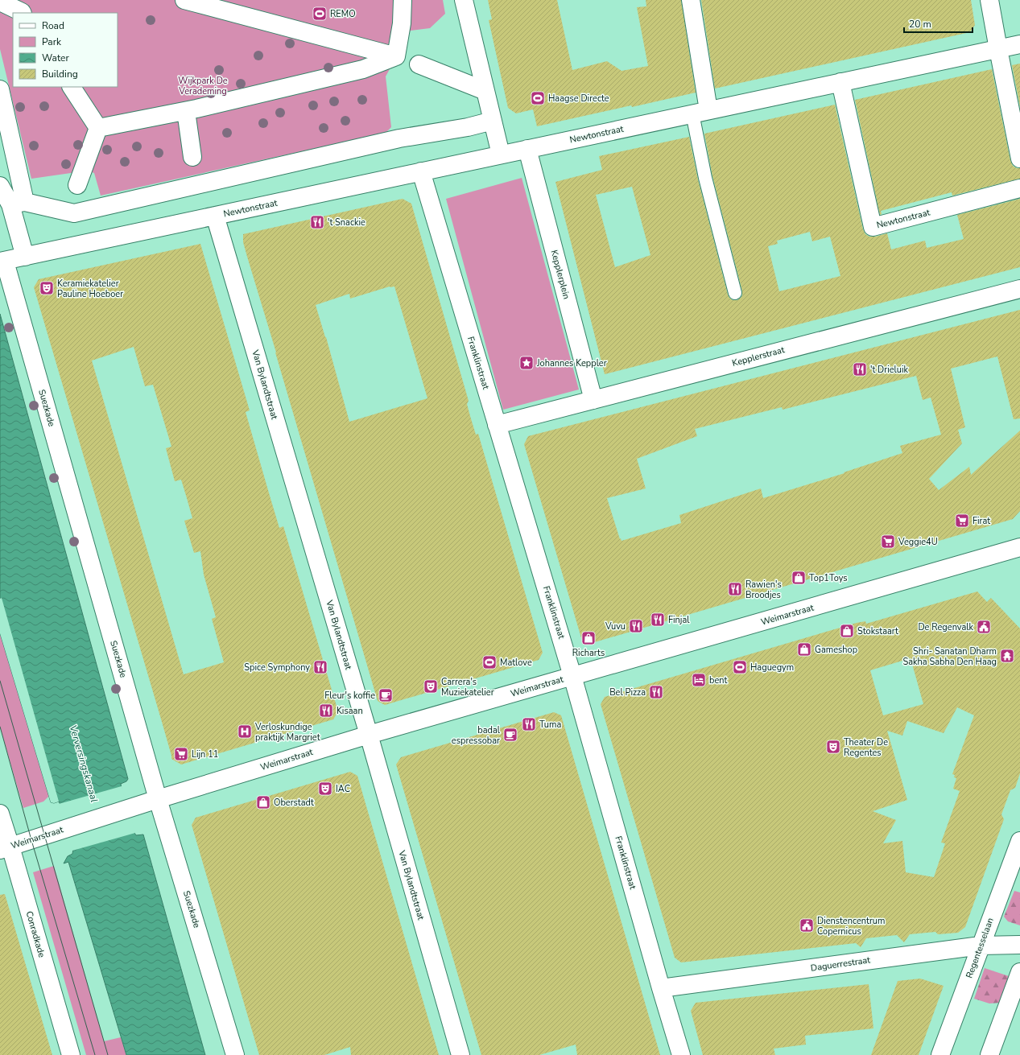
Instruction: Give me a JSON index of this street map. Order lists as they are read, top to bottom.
{
  "streets": {
    "street": [
      "Newtonstraat",
      "Kepplerplein",
      "Kepplerstraat",
      "Franklinstraat",
      "Van Bylandtstraat",
      "Suezkade",
      "Weimarstraat",
      "Conradkade",
      "Regentesselaan",
      "Daguerrestraat"
    ]
  },
  "crossings": [
    ["Newtonstraat", "Kepplerplein"],
    ["Newtonstraat", "Franklinstraat"],
    ["Newtonstraat", "Van Bylandtstraat"],
    ["Newtonstraat", "Suezkade"],
    ["Kepplerplein", "Kepplerstraat"],
    ["Kepplerstraat", "Franklinstraat"],
    ["Franklinstraat", "Weimarstraat"],
    ["Franklinstraat", "Daguerrestraat"],
    ["Van Bylandtstraat", "Weimarstraat"],
    ["Suezkade", "Weimarstraat"],
    ["Weimarstraat", "Conradkade"],
    ["Regentesselaan", "Daguerrestraat"]
  ],
  "water": ["Verversingskanaal"],
  "parks": ["Wijkpark De Verademing"],
  "places": {
    "sports": [
      "REMO",
      "Haagse Directe",
      "Matlove",
      "Haguegym"
    ],
    "restaurant": [
      "'t Snackie",
      "'t Drieluik",
      "Rawien's Broodjes",
      "Finjal",
      "Vuvu",
      "Spice Symphony",
      "Bel Pizza",
      "Kisaan",
      "Tuma"
    ],
    "theatre": [
      "Keramiekatelier Pauline Hoeboer",
      "Carrera's Muziekatelier",
      "Theater De Regentes",
      "IAC"
    ],
    "place": ["Johannes Keppler"],
    "supermarket": ["Firat", "Veggie4U", "Lijn 11"],
    "shop": [
      "Top1Toys",
      "Stokstaart",
      "Richarts",
      "Gameshop",
      "Oberstadt"
    ],
    "public building": ["De Regenvalk", "Dienstencentrum Copernicus"],
    "temple": ["Shri- Sanatan Dharm Sakha Sabha Den Haag"],
    "hotel": ["bent"],
    "cafe": ["Fleur's koffie", "badal espressobar"],
    "hospital": ["Verloskundige praktijk Margriet"]
  },
  "legend": [
    "Road",
    "Park",
    "Water",
    "Building"
  ],
  "scale_bar": "20 m"
}
